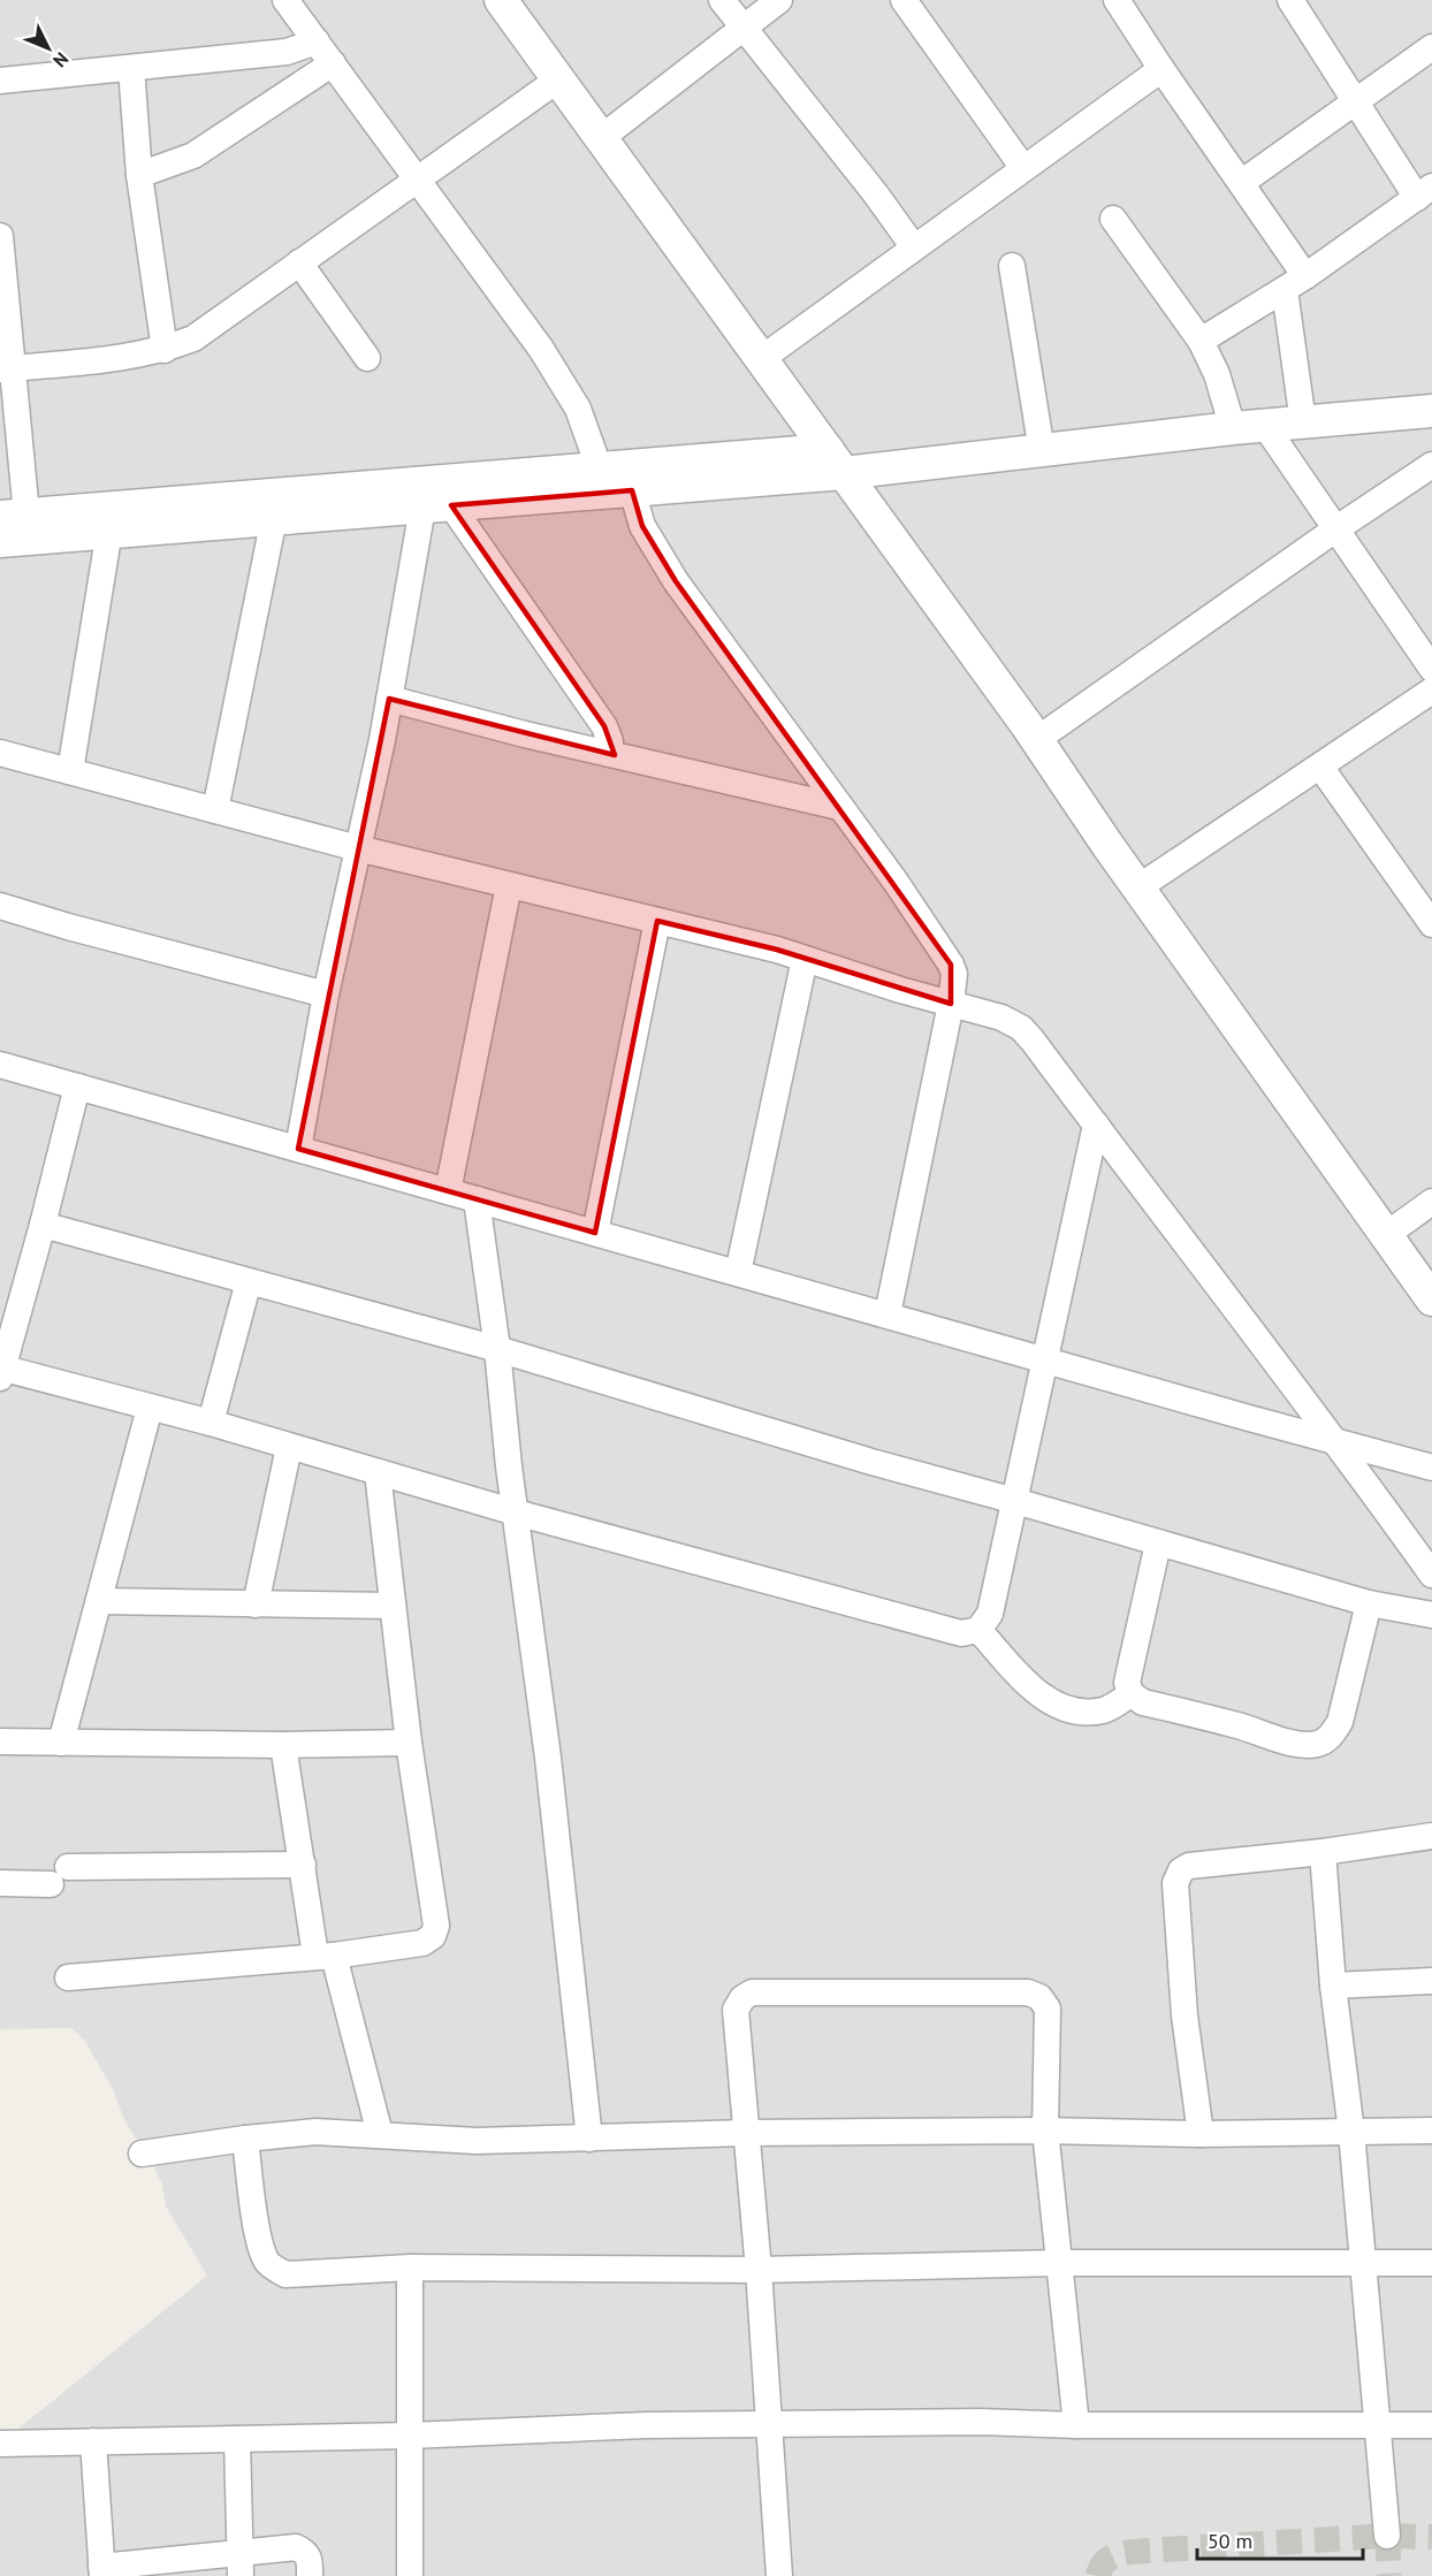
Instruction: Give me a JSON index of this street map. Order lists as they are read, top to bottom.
{
  "scale_bar": "50 m",
  "north": "bottom right"
}
